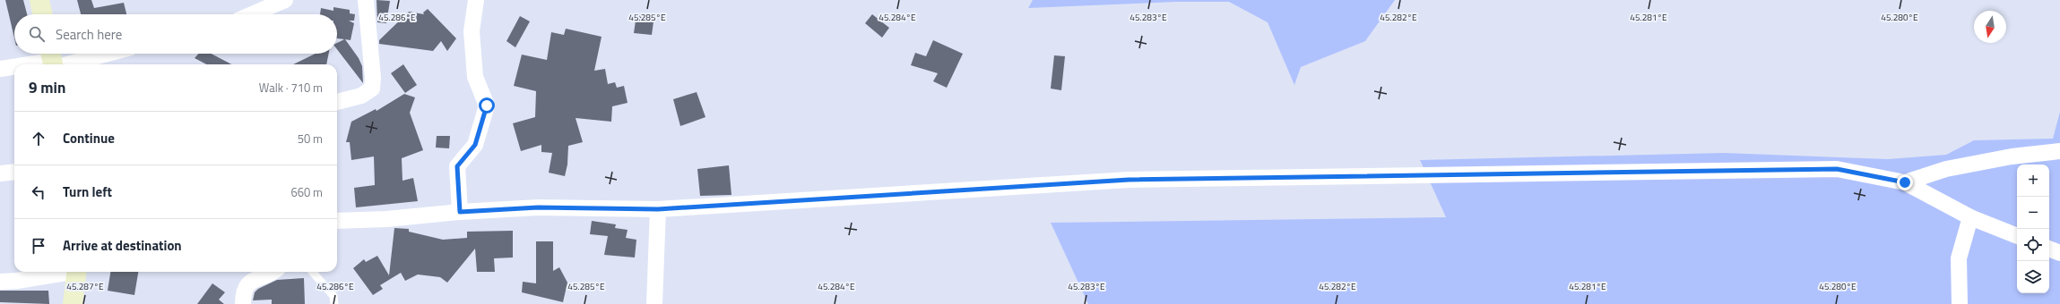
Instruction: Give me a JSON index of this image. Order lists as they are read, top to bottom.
{
  "north": "bottom",
  "page": {
    "search": "Search here",
    "heading": ["9 min", "Walk · 710 m"],
    "list": [
      ["Continue", "50 m"],
      ["Turn left", "660 m"],
      "Arrive at destination"
    ],
    "map_buttons": ["+", "−"]
  },
  "coordinates": [
    "45.286°E",
    "45.285°E",
    "45.284°E",
    "45.283°E",
    "45.282°E",
    "45.281°E",
    "45.280°E",
    "45.287°E"
  ]
}
